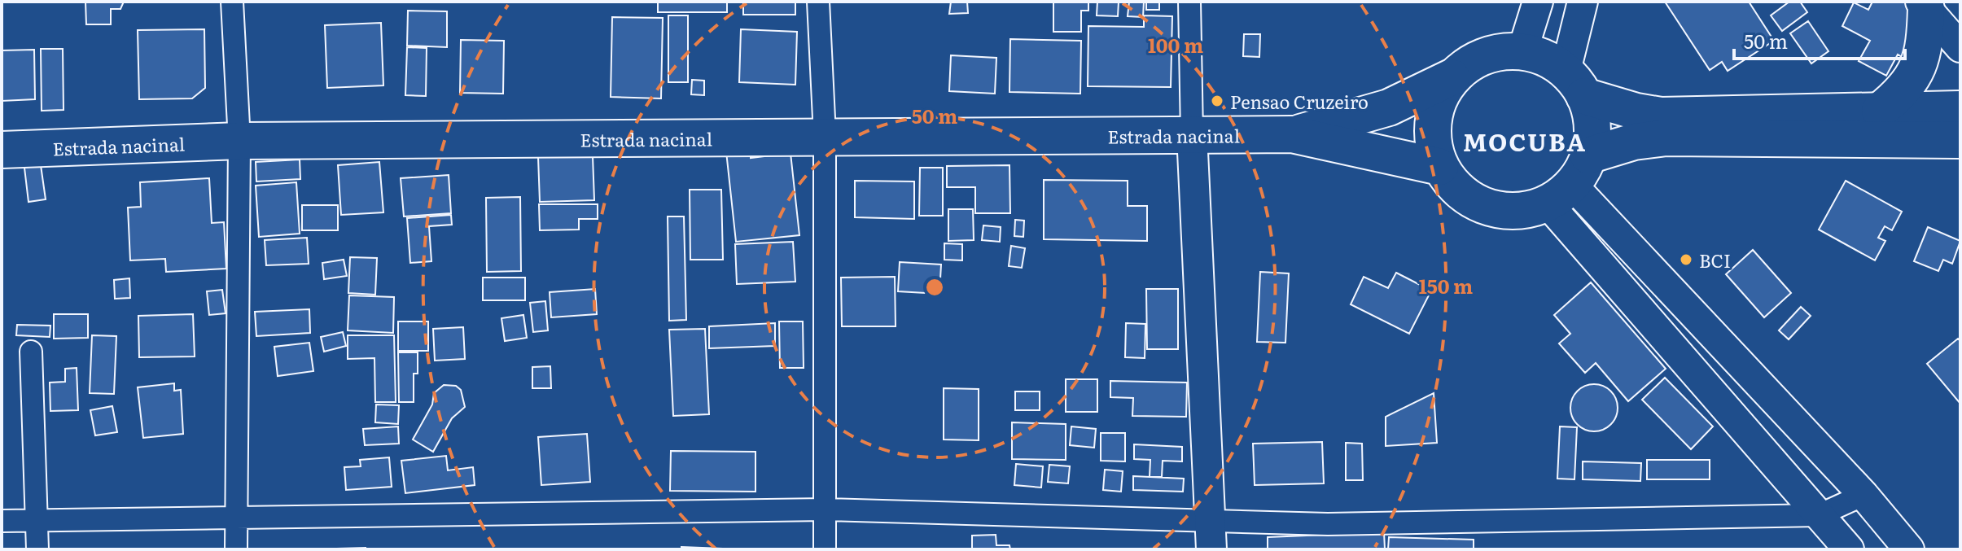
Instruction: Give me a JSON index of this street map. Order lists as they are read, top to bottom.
{
  "streets": {
    "highway": ["Estrada nacinal"]
  },
  "districts": ["MOCUBA"],
  "places": ["Pensao Cruzeiro", "BCI"],
  "scale_bar": "50 m",
  "rings": ["100 m", "50 m", "150 m"]
}
